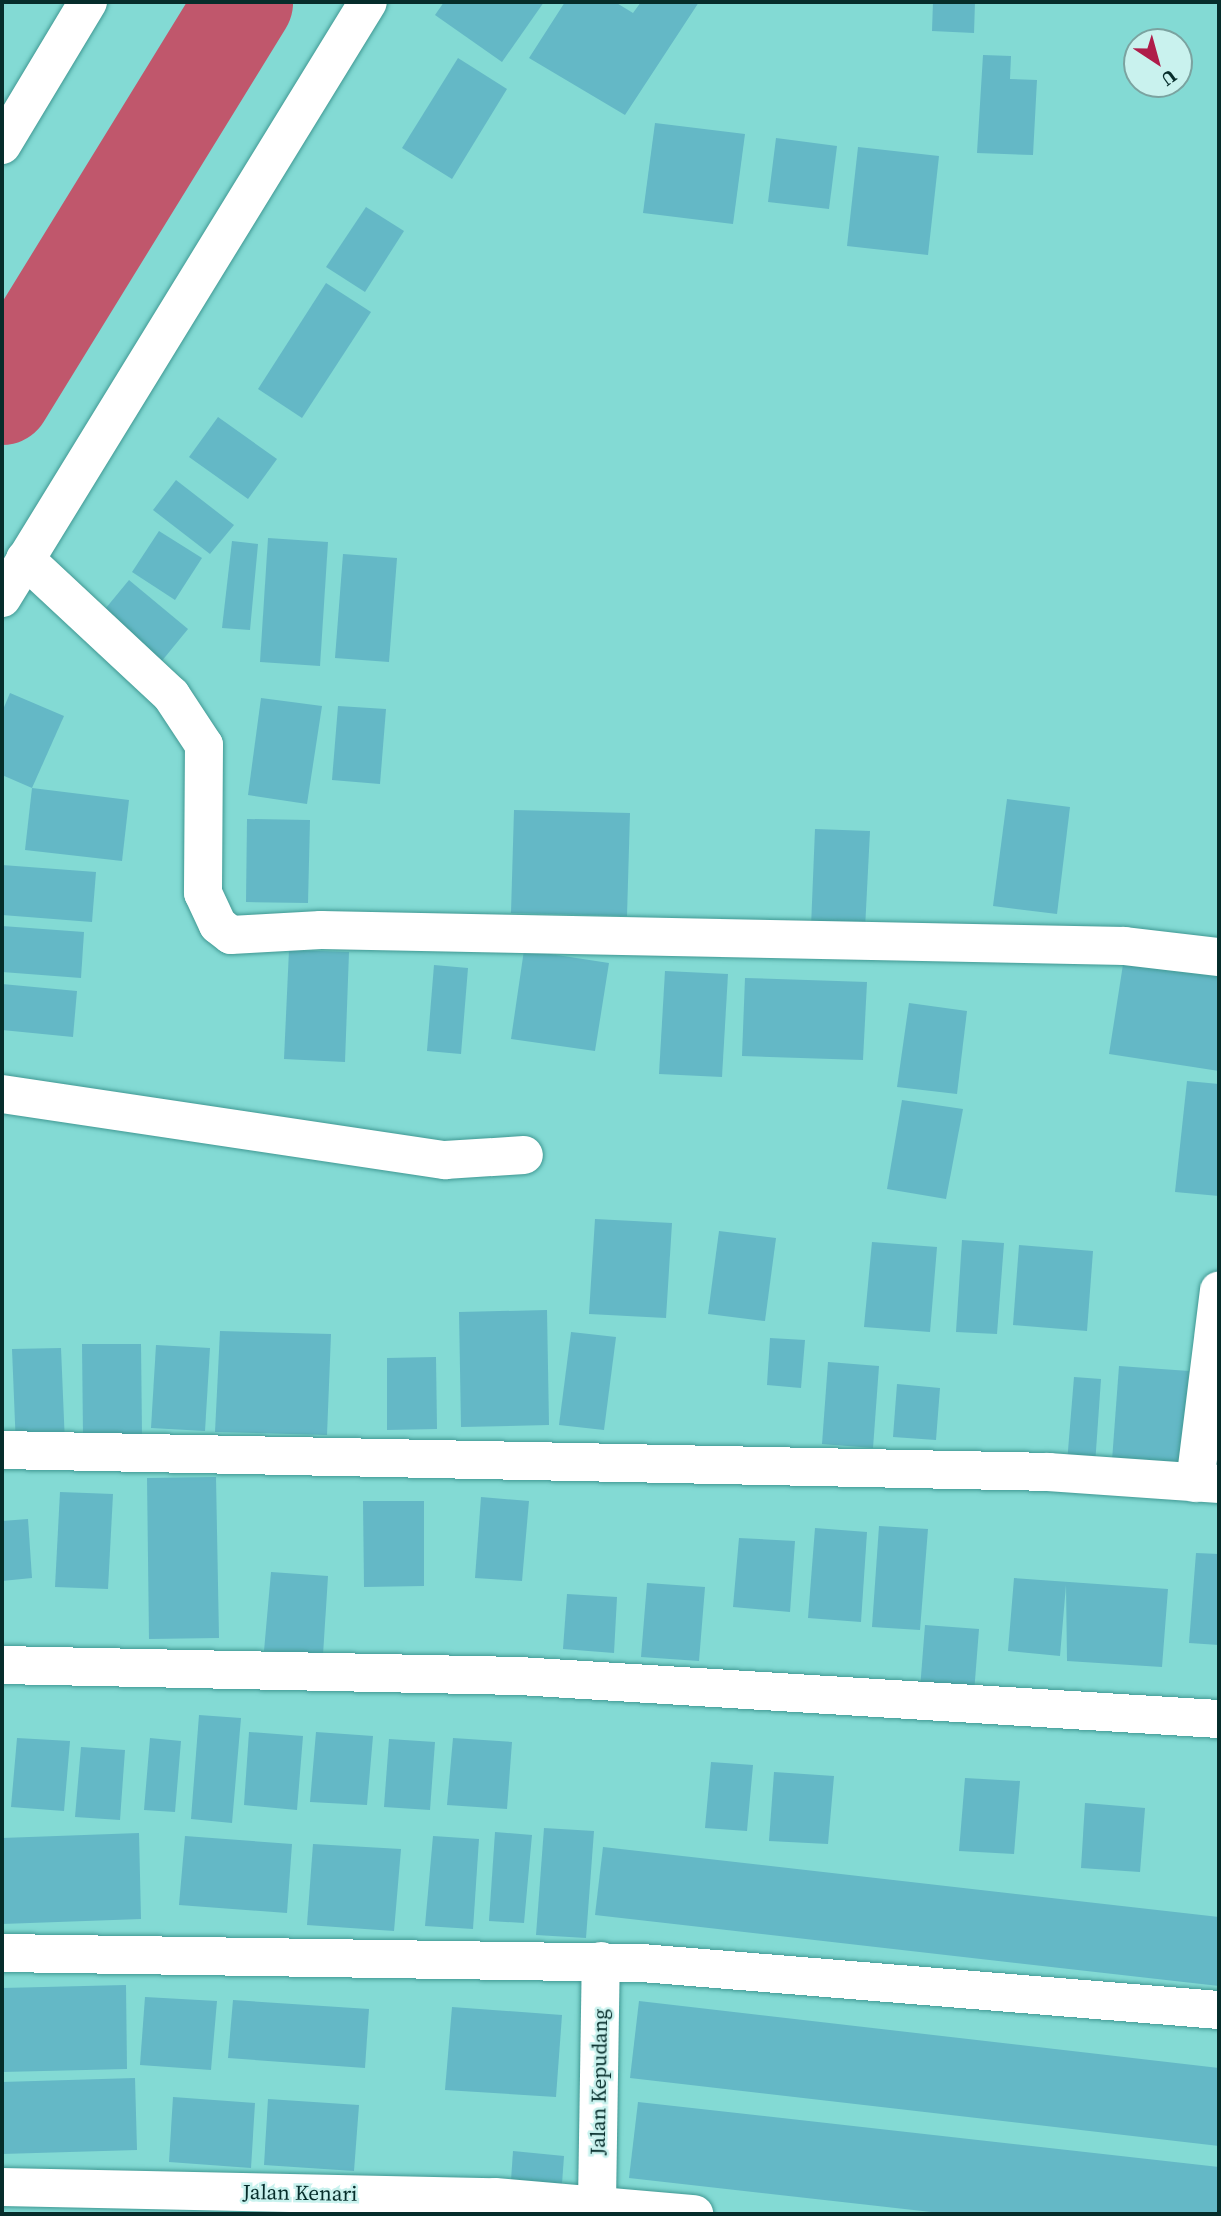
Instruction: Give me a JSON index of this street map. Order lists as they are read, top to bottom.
{
  "streets": {
    "street": ["Jalan Kepudang", "Jalan Kenari"]
  },
  "crossings": [
    ["Jalan Kepudang", "Jalan Kenari"]
  ],
  "north": "bottom right"
}
